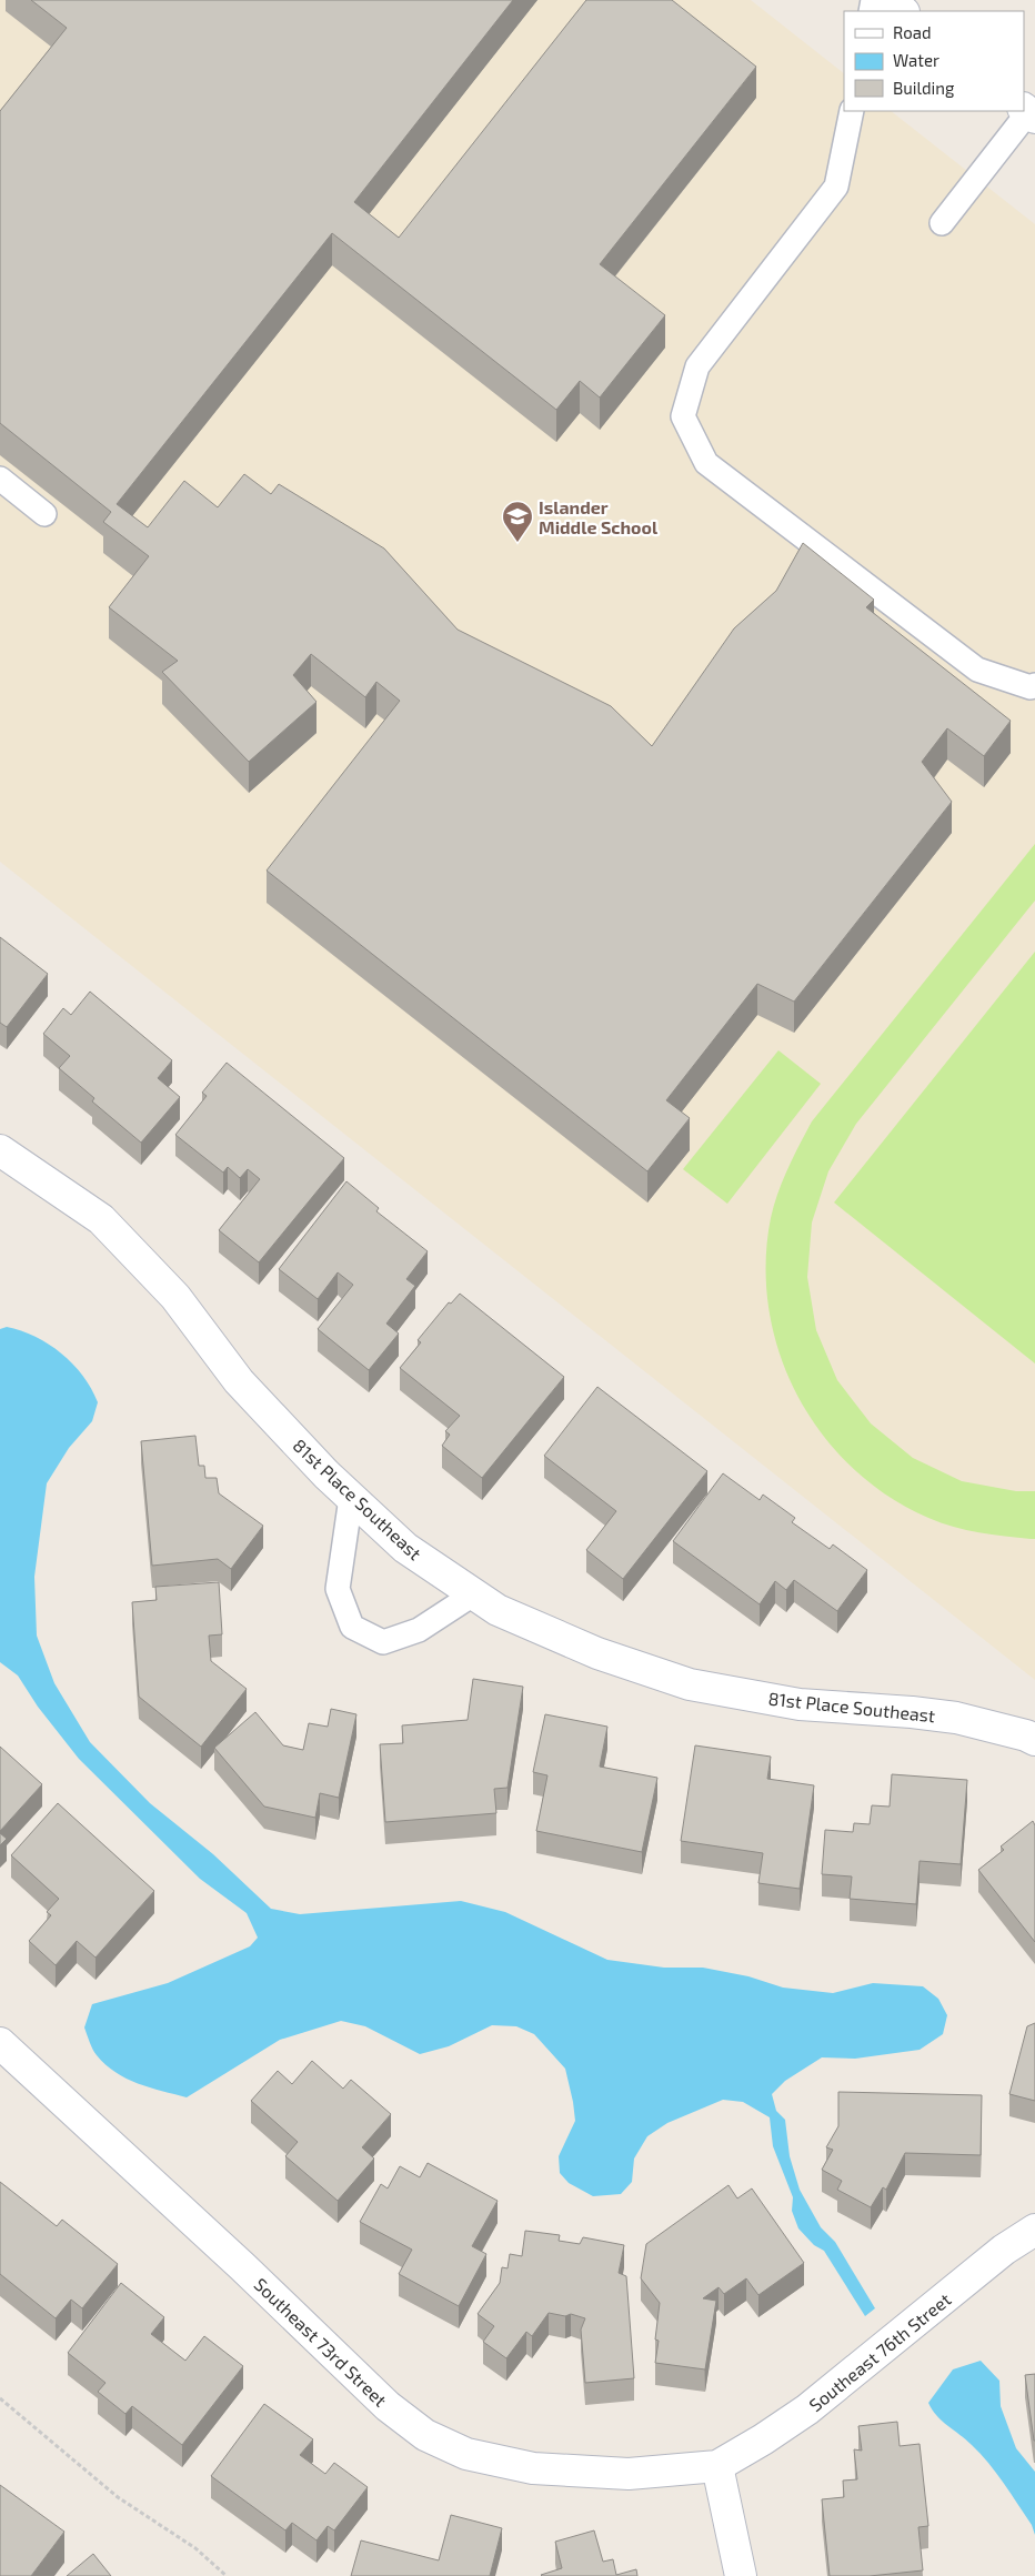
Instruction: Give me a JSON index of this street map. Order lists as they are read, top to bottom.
{
  "streets": {
    "street": ["81st Place Southeast", "Southeast 73rd Street", "Southeast 76th Street"]
  },
  "crossings": [
    ["Southeast 73rd Street", "Southeast 76th Street"]
  ],
  "places": {
    "school or university": ["Islander Middle School"]
  },
  "legend": ["Road", "Water", "Building"]
}
